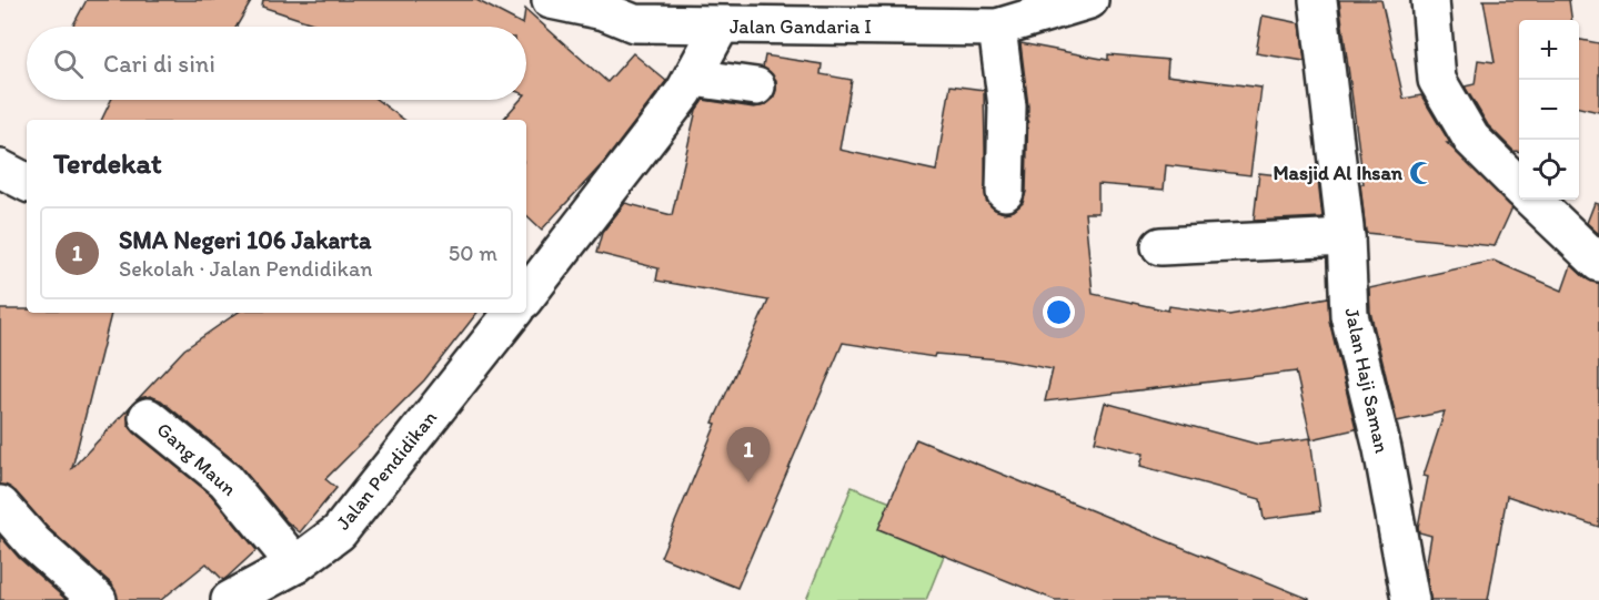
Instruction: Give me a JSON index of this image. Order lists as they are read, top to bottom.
{
  "streets": {
    "street": [
      "Jalan Gandaria I",
      "Jalan Haji Saman",
      "Gang Maun",
      "Jalan Pendidikan"
    ]
  },
  "crossings": [
    ["Jalan Gandaria I", "Jalan Pendidikan"],
    ["Gang Maun", "Jalan Pendidikan"]
  ],
  "places": {
    "mosque": ["Masjid Al Ihsan"]
  },
  "page": {
    "map_buttons": ["+", "−"],
    "search": "Cari di sini",
    "heading": "Terdekat",
    "list": [
      {
        "mark": "1",
        "name": "SMA Negeri 106 Jakarta",
        "note": "Sekolah · Jalan Pendidikan",
        "value": "50 m"
      }
    ],
    "pins": "1"
  }
}
